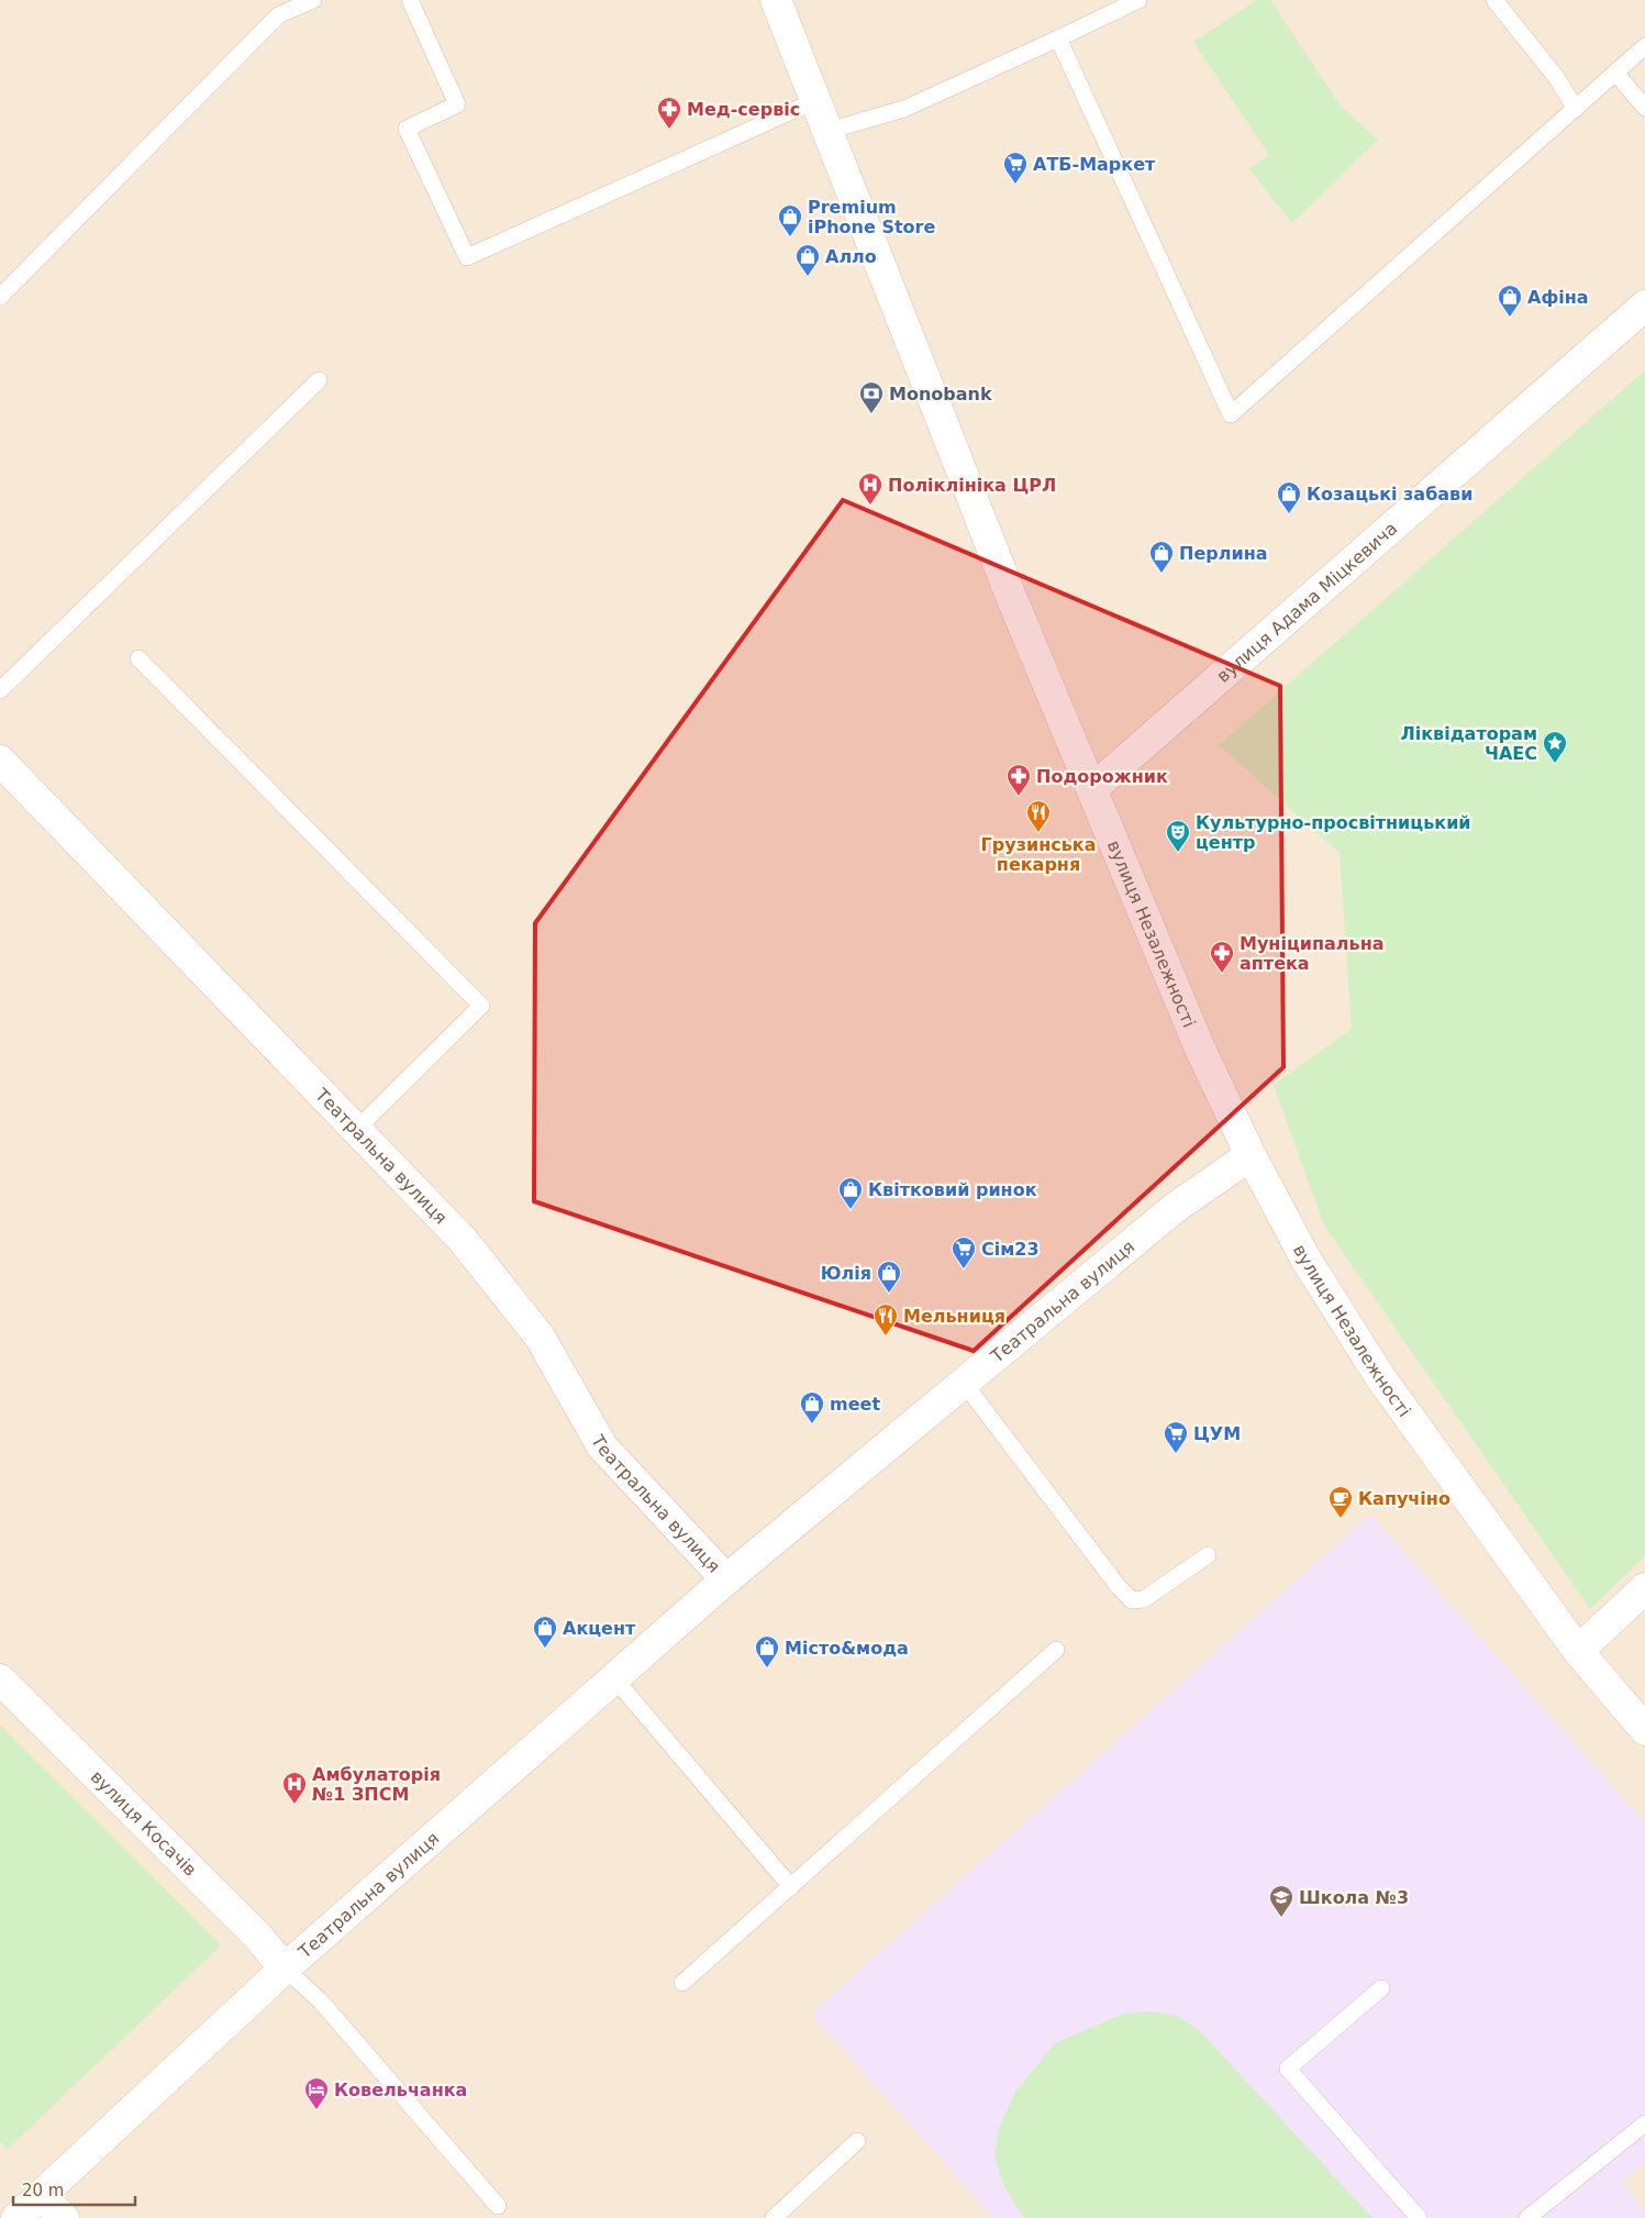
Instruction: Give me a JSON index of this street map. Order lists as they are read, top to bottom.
{
  "streets": {
    "street": [
      "вулиця Адама Міцкевича",
      "вулиця Незалежності",
      "Театральна вулиця",
      "вулиця Косачів"
    ]
  },
  "crossings": [
    ["вулиця Адама Міцкевича", "вулиця Незалежності"],
    ["вулиця Незалежності", "Театральна вулиця"],
    ["Театральна вулиця", "вулиця Косачів"]
  ],
  "places": {
    "pharmacy": ["Мед-сервіс", "Подорожник", "Муніципальна аптека"],
    "supermarket": ["АТБ-Маркет", "Сім23", "ЦУМ"],
    "shop": [
      "Premium iPhone Store",
      "Алло",
      "Афіна",
      "Козацькі забави",
      "Перлина",
      "Квітковий ринок",
      "Юлія",
      "meet",
      "Акцент",
      "Місто&мода"
    ],
    "bank": ["Monobank"],
    "hospital": ["Поліклініка ЦРЛ", "Амбулаторія №1 ЗПСМ"],
    "place": ["Ліквідаторам ЧАЕС"],
    "restaurant": ["Грузинська пекарня", "Мельниця"],
    "theatre": ["Культурно-просвітницький центр"],
    "cafe": ["Капучіно"],
    "school or university": ["Школа №3"],
    "hotel": ["Ковельчанка"]
  },
  "scale_bar": "20 m"
}
